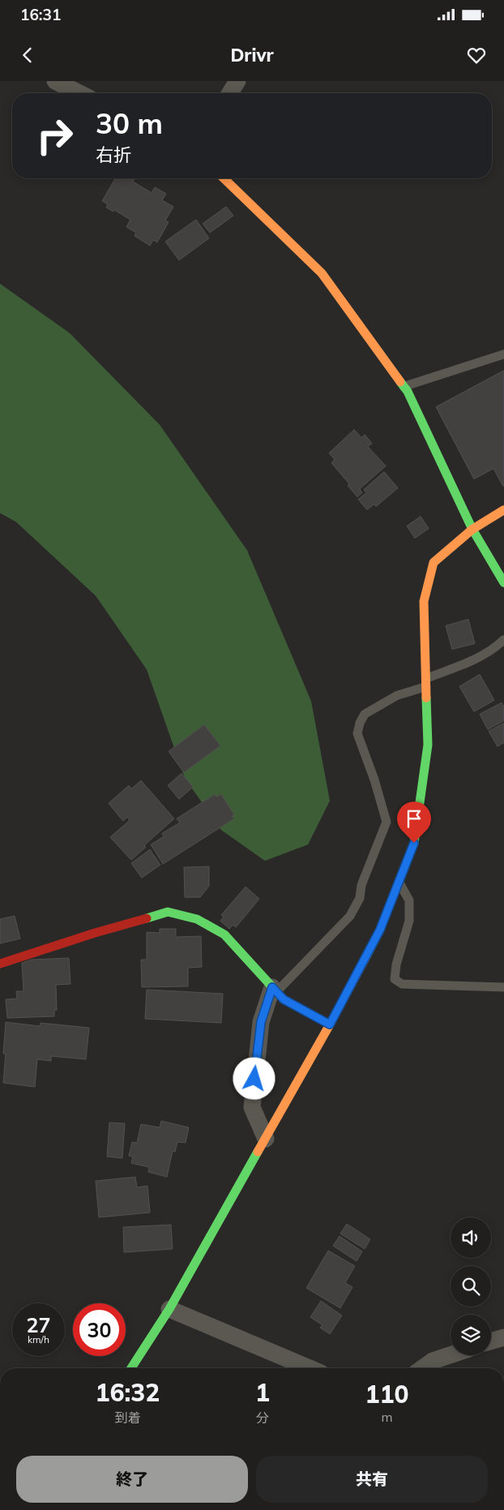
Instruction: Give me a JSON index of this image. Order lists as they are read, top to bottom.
{
  "page": {
    "status": "16:31",
    "header": "Drivr",
    "turn": ["30 m", "右折"],
    "speed": "27 km/h",
    "limit": "30",
    "eta": [
      "16:32",
      "到着",
      "1",
      "分",
      "110",
      "m"
    ],
    "buttons": ["終了", "共有"]
  }
}
